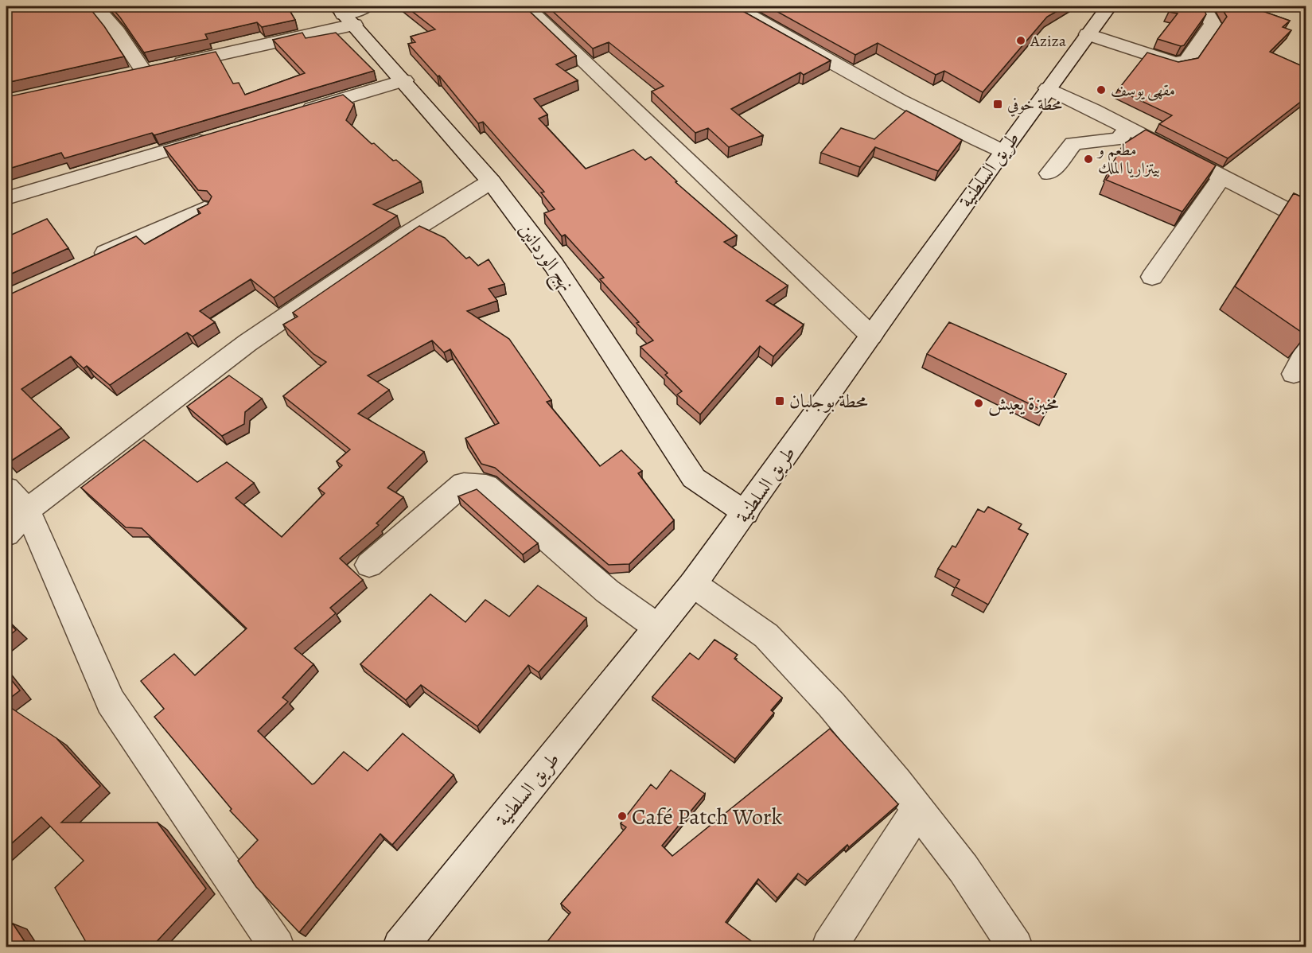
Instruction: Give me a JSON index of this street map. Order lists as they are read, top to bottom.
{
  "streets": {
    "street": ["طريق السلطنية", "نهج الوردانين"]
  },
  "crossings": [
    ["طريق السلطنية", "نهج الوردانين"]
  ],
  "places": {
    "other": [
      "Aziza",
      "مقهى يوسف",
      "مطعم و بيتزاريا الملك",
      "مخبزة يعيش",
      "Café Patch Work"
    ],
    "transit": ["محطة خوفي", "محطة بوجلبان"]
  }
}
